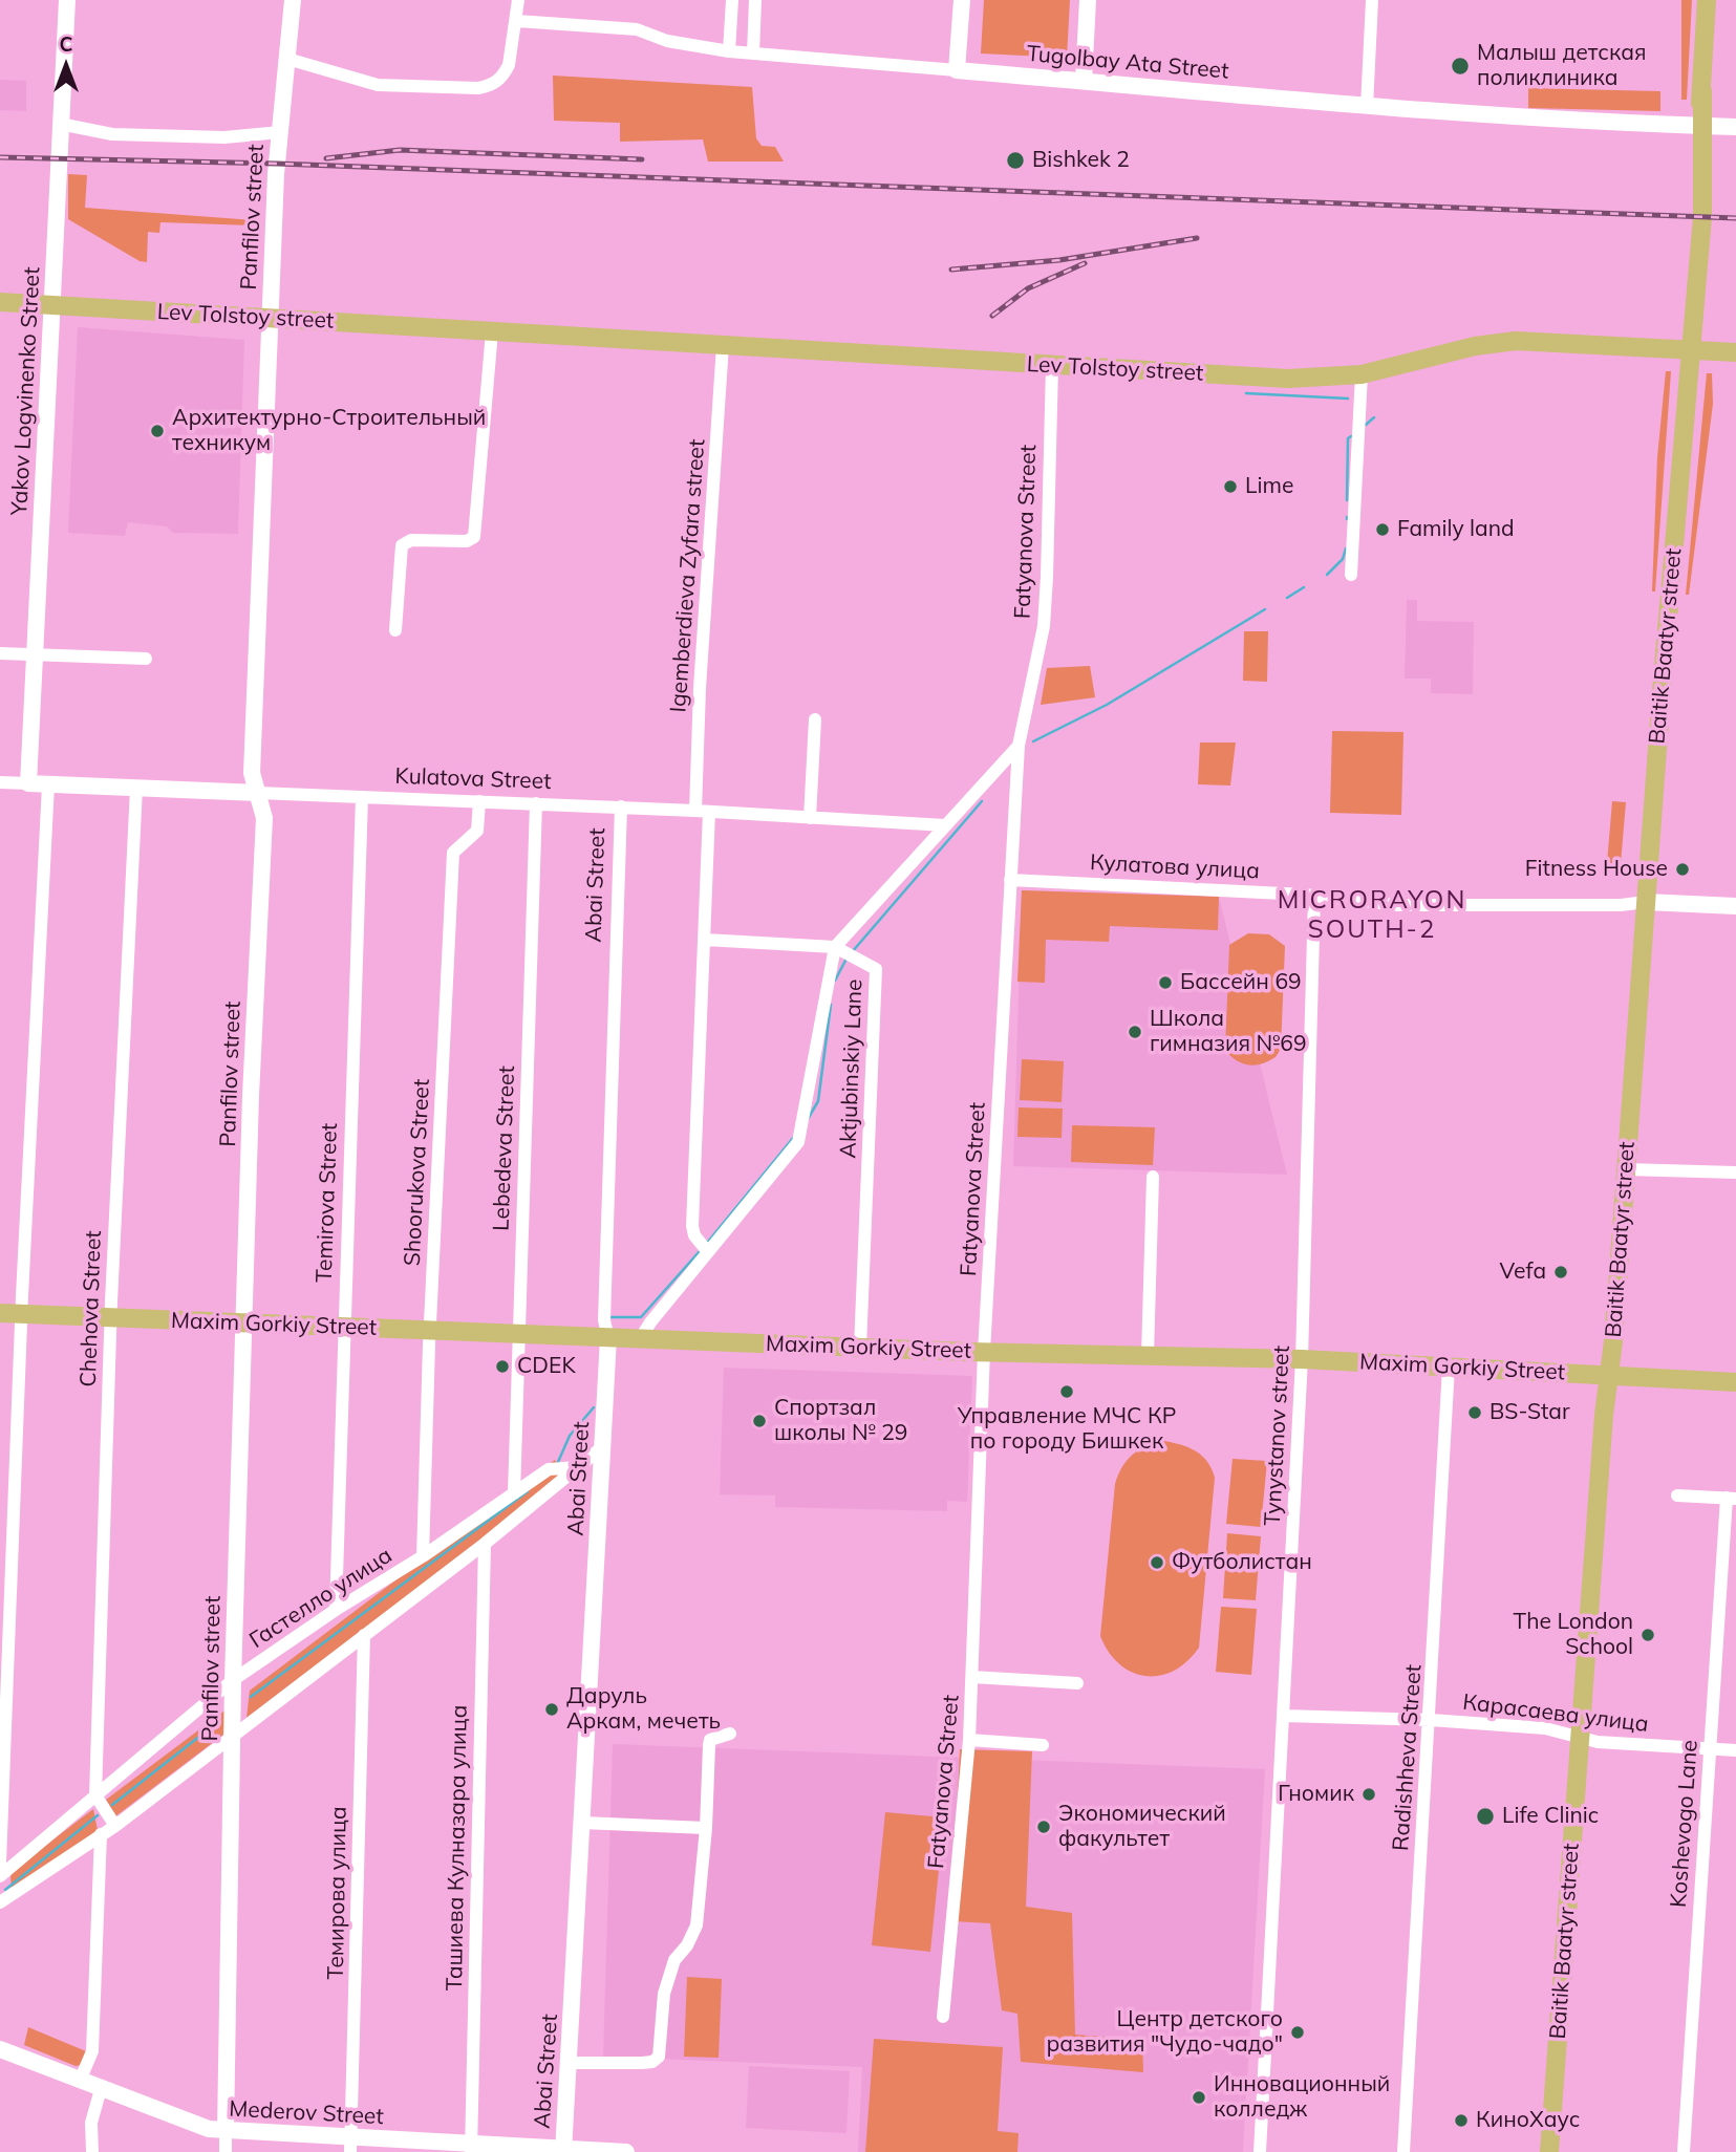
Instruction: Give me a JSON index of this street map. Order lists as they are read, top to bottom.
{
  "streets": {
    "main road": ["Lev Tolstoy street", "Baitik Baatyr street", "Maxim Gorkiy Street"],
    "street": [
      "Tugolbay Ata Street",
      "Panfilov street",
      "Yakov Logvinenko Street",
      "Fatyanova Street",
      "Igemberdieva Zyfara street",
      "Kulatova Street",
      "Кулатова улица",
      "Abai Street",
      "Aktjubinskiy Lane",
      "Lebedeva Street",
      "Shoorukova Street",
      "Temirova Street",
      "Chehova Street",
      "Tynystanov street",
      "Гастелло улица",
      "Карасаева улица",
      "Radishheva Street",
      "Koshevogo Lane",
      "Ташиева Кулназара улица",
      "Темирова улица",
      "Mederov Street"
    ]
  },
  "crossings": [
    ["Panfilov street", "Lev Tolstoy street"],
    ["Panfilov street", "Kulatova Street"],
    ["Panfilov street", "Maxim Gorkiy Street"],
    ["Panfilov street", "Гастелло улица"],
    ["Panfilov street", "Mederov Street"],
    ["Lev Tolstoy street", "Yakov Logvinenko Street"],
    ["Lev Tolstoy street", "Fatyanova Street"],
    ["Lev Tolstoy street", "Igemberdieva Zyfara street"],
    ["Yakov Logvinenko Street", "Kulatova Street"],
    ["Fatyanova Street", "Кулатова улица"],
    ["Fatyanova Street", "Maxim Gorkiy Street"],
    ["Igemberdieva Zyfara street", "Kulatova Street"],
    ["Igemberdieva Zyfara street", "Aktjubinskiy Lane"],
    ["Baitik Baatyr street", "Кулатова улица"],
    ["Baitik Baatyr street", "Maxim Gorkiy Street"],
    ["Baitik Baatyr street", "Карасаева улица"],
    ["Kulatova Street", "Abai Street"],
    ["Kulatova Street", "Lebedeva Street"],
    ["Kulatova Street", "Shoorukova Street"],
    ["Kulatova Street", "Temirova Street"],
    ["Kulatova Street", "Chehova Street"],
    ["Кулатова улица", "Tynystanov street"],
    ["Abai Street", "Maxim Gorkiy Street"],
    ["Abai Street", "Гастелло улица"],
    ["Abai Street", "Mederov Street"],
    ["Aktjubinskiy Lane", "Maxim Gorkiy Street"],
    ["Lebedeva Street", "Maxim Gorkiy Street"],
    ["Lebedeva Street", "Гастелло улица"],
    ["Shoorukova Street", "Maxim Gorkiy Street"],
    ["Shoorukova Street", "Гастелло улица"],
    ["Temirova Street", "Maxim Gorkiy Street"],
    ["Temirova Street", "Гастелло улица"],
    ["Chehova Street", "Maxim Gorkiy Street"],
    ["Chehova Street", "Гастелло улица"],
    ["Maxim Gorkiy Street", "Tynystanov street"],
    ["Maxim Gorkiy Street", "Radishheva Street"],
    ["Tynystanov street", "Карасаева улица"],
    ["Гастелло улица", "Ташиева Кулназара улица"],
    ["Гастелло улица", "Темирова улица"],
    ["Карасаева улица", "Radishheva Street"],
    ["Карасаева улица", "Koshevogo Lane"],
    ["Ташиева Кулназара улица", "Mederov Street"],
    ["Темирова улица", "Mederov Street"]
  ],
  "districts": ["MICRORAYON SOUTH-2"],
  "places": [
    "Малыш детская поликлиника",
    "Bishkek 2",
    "Архитектурно-Строительный техникум",
    "Lime",
    "Family land",
    "Fitness House",
    "Бассейн 69",
    "Школа гимназия №69",
    "Vefa",
    "CDEK",
    "Управление МЧС КР по городу Бишкек",
    "BS-Star",
    "Спортзал школы № 29",
    "Футболистан",
    "The London School",
    "Даруль Аркам, мечеть",
    "Гномик",
    "Life Clinic",
    "Экономический факультет",
    "Центр детского развития \"Чудо-чадо\"",
    "Инновационный колледж",
    "КиноХаус"
  ],
  "north": "top"
}
